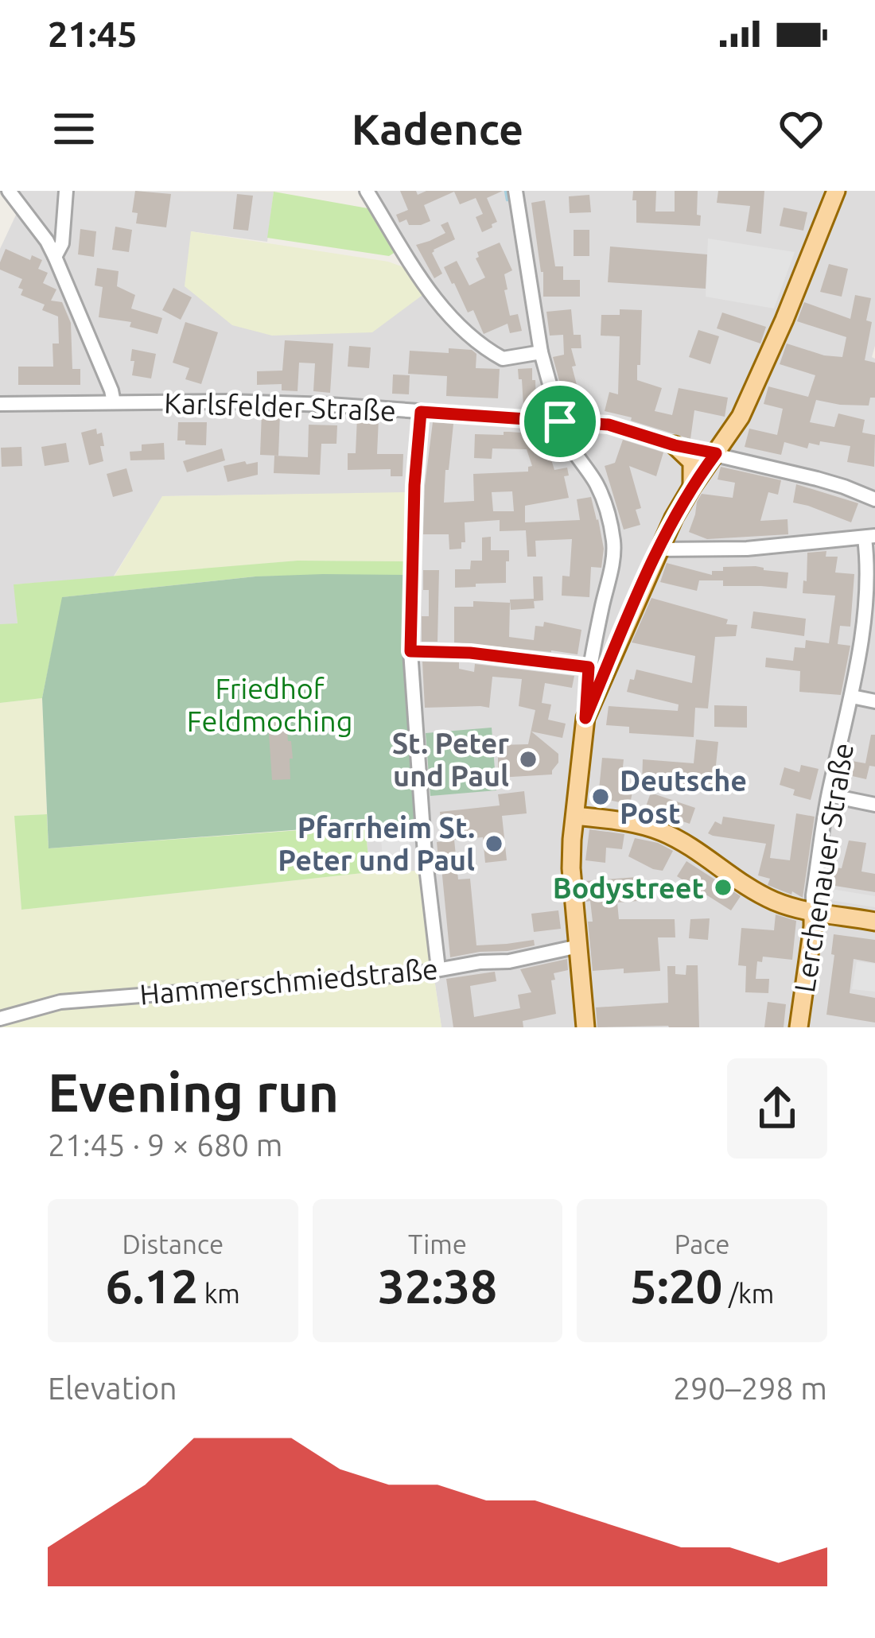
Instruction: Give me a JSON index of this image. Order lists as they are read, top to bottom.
{
  "streets": {
    "main road": ["Lerchenauer Straße"],
    "street": ["Karlsfelder Straße", "Hammerschmiedstraße"]
  },
  "parks": ["Friedhof Feldmoching"],
  "places": [
    "St. Peter und Paul",
    "Deutsche Post",
    "Pfarrheim St. Peter und Paul",
    "Bodystreet"
  ],
  "page": {
    "status": "21:45",
    "header": "Kadence",
    "heading": ["Evening run", "21:45 · 9 × 680 m"],
    "stats": [
      ["Distance", "6.12 km"],
      ["Time", "32:38"],
      ["Pace", "5:20 /km"]
    ],
    "chart": ["Elevation", "290–298 m"]
  }
}
